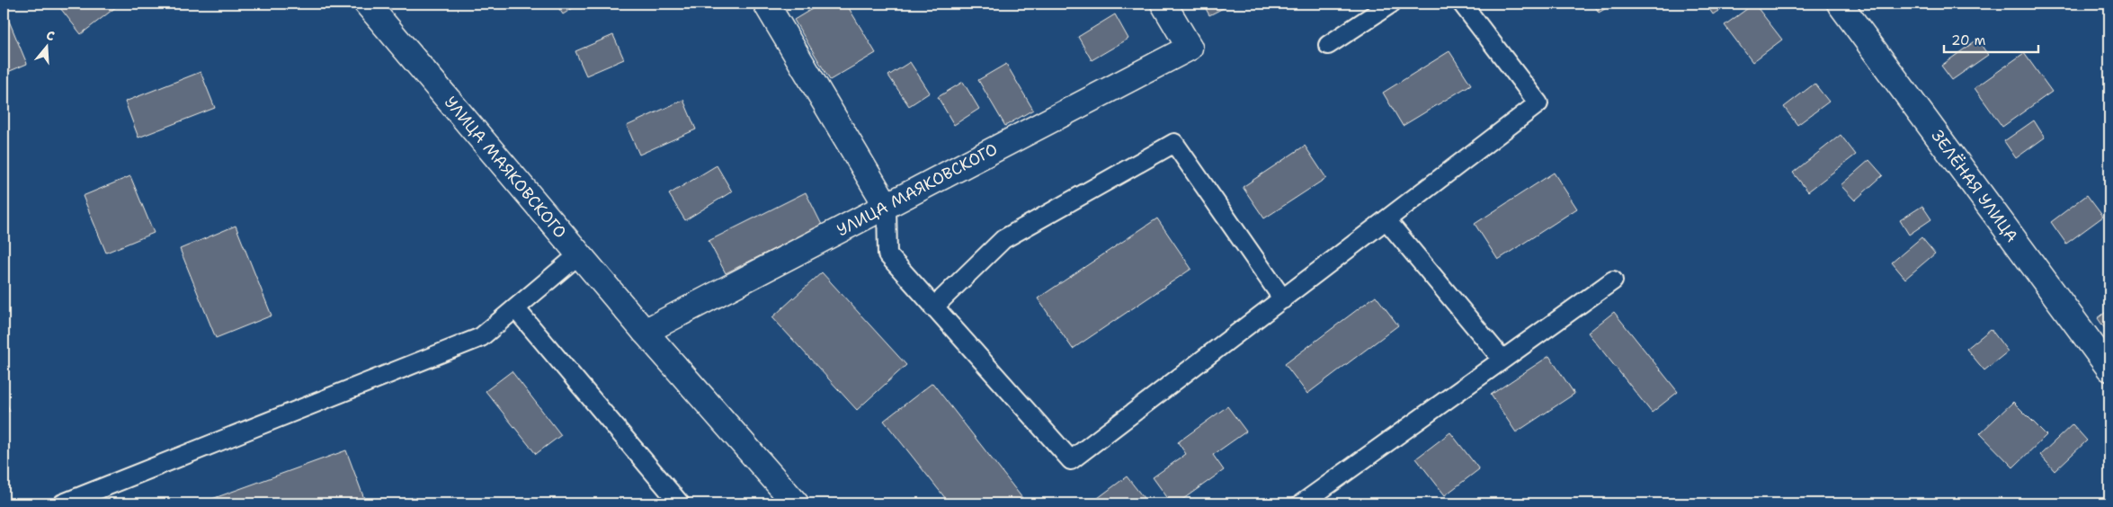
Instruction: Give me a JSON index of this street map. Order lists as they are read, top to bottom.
{
  "streets": {
    "street": ["УЛИЦА МАЯКОВСКОГО", "ЗЕЛЁНАЯ УЛИЦА"]
  },
  "scale_bar": "20 m",
  "north": "top"
}
